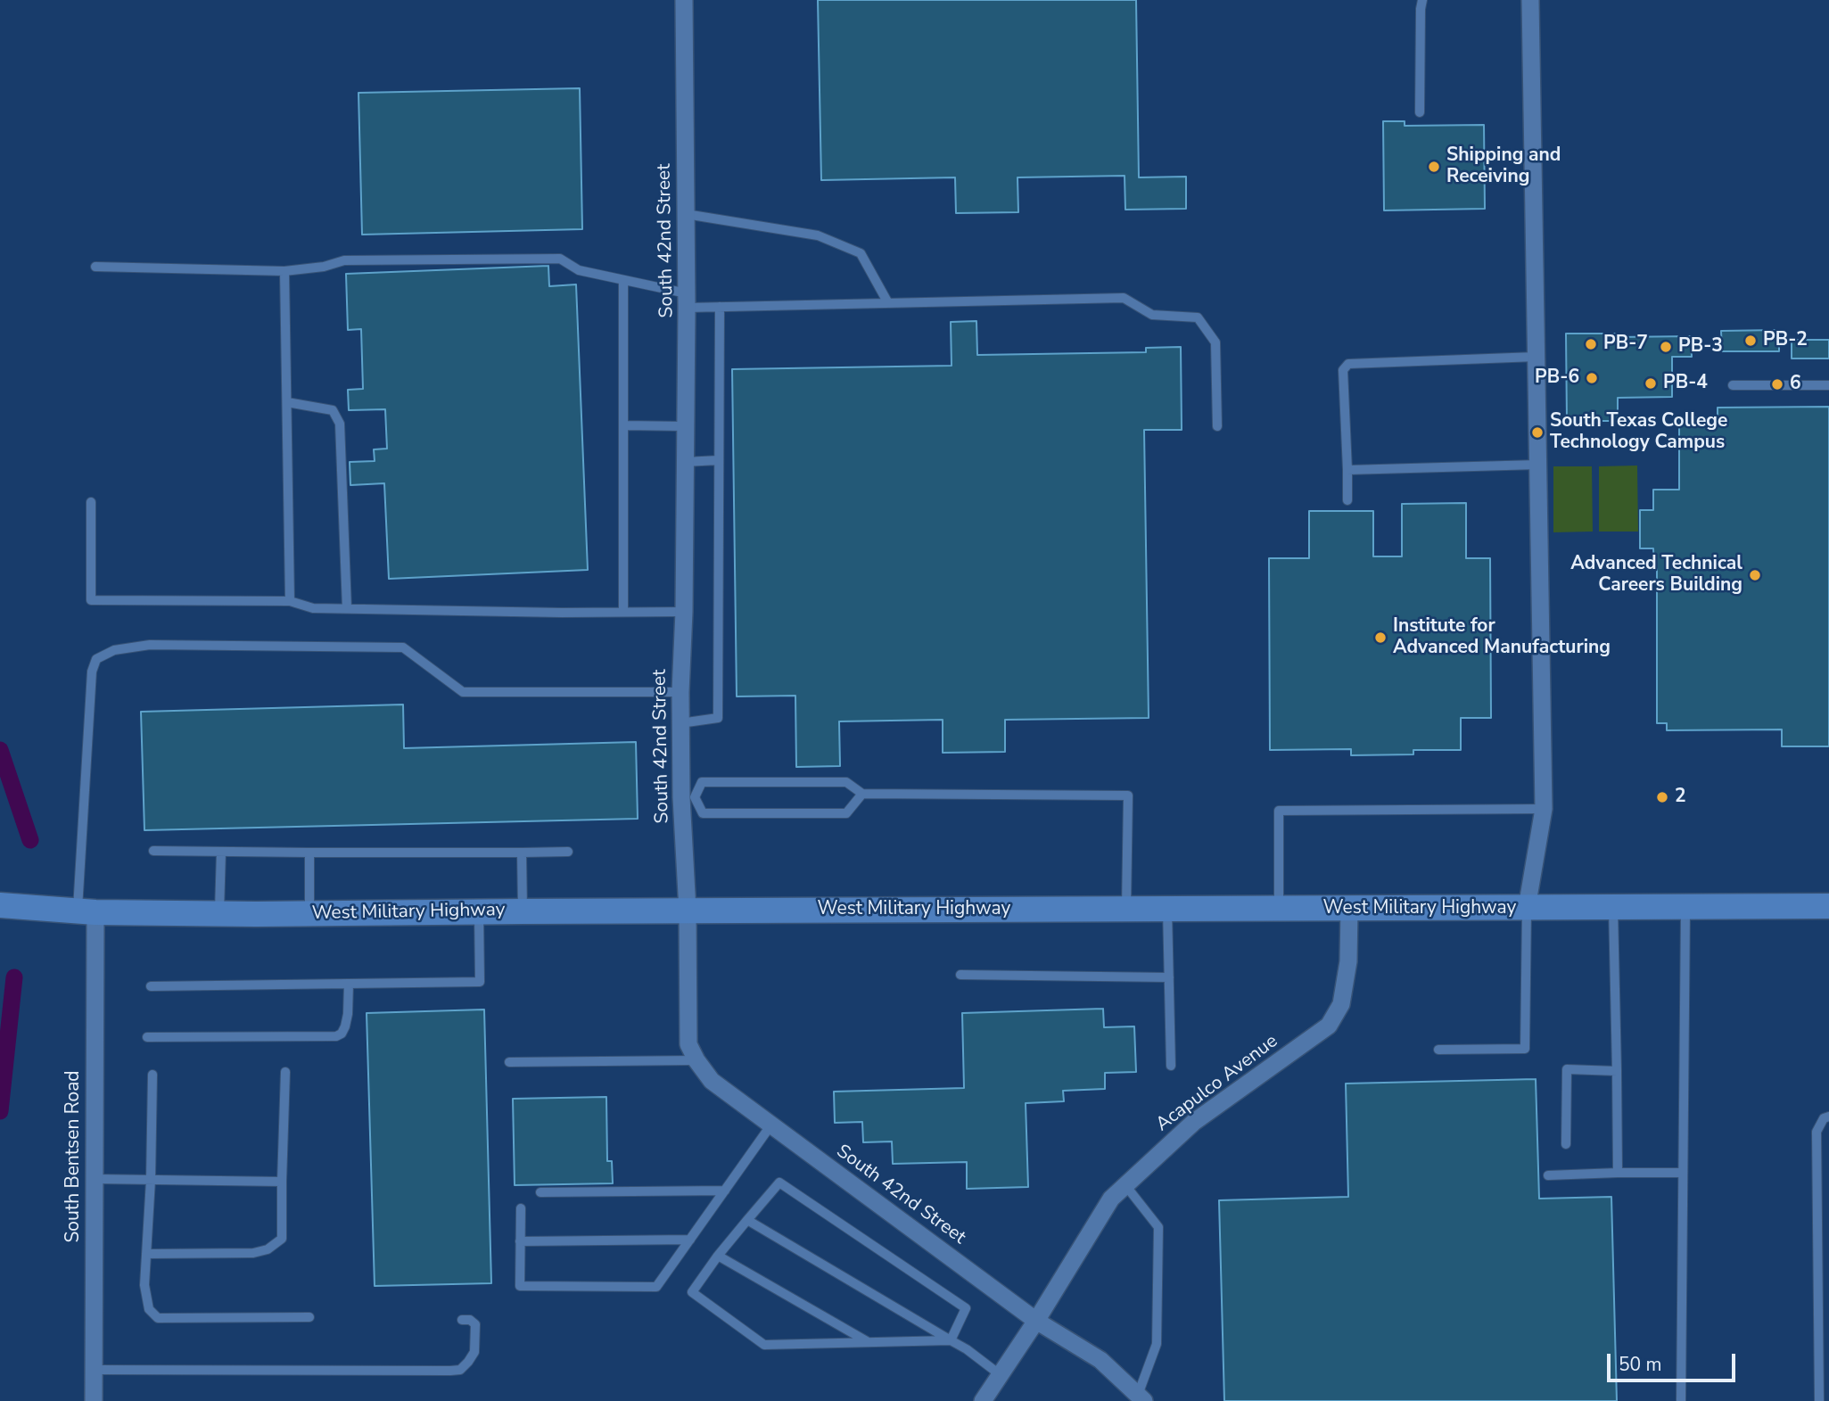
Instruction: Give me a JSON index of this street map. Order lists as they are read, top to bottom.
{
  "streets": {
    "main road": ["West Military Highway"],
    "street": ["South 42nd Street", "Acapulco Avenue", "South Bentsen Road"]
  },
  "crossings": [
    ["South 42nd Street", "West Military Highway"],
    ["South 42nd Street", "Acapulco Avenue"],
    ["West Military Highway", "Acapulco Avenue"],
    ["West Military Highway", "South Bentsen Road"]
  ],
  "places": [
    "Shipping and Receiving",
    "PB-2",
    "PB-7",
    "PB-3",
    "PB-6",
    "PB-4",
    "6",
    "South Texas College Technology Campus",
    "Advanced Technical Careers Building",
    "Institute for Advanced Manufacturing",
    "2"
  ],
  "scale_bar": "50 m"
}
